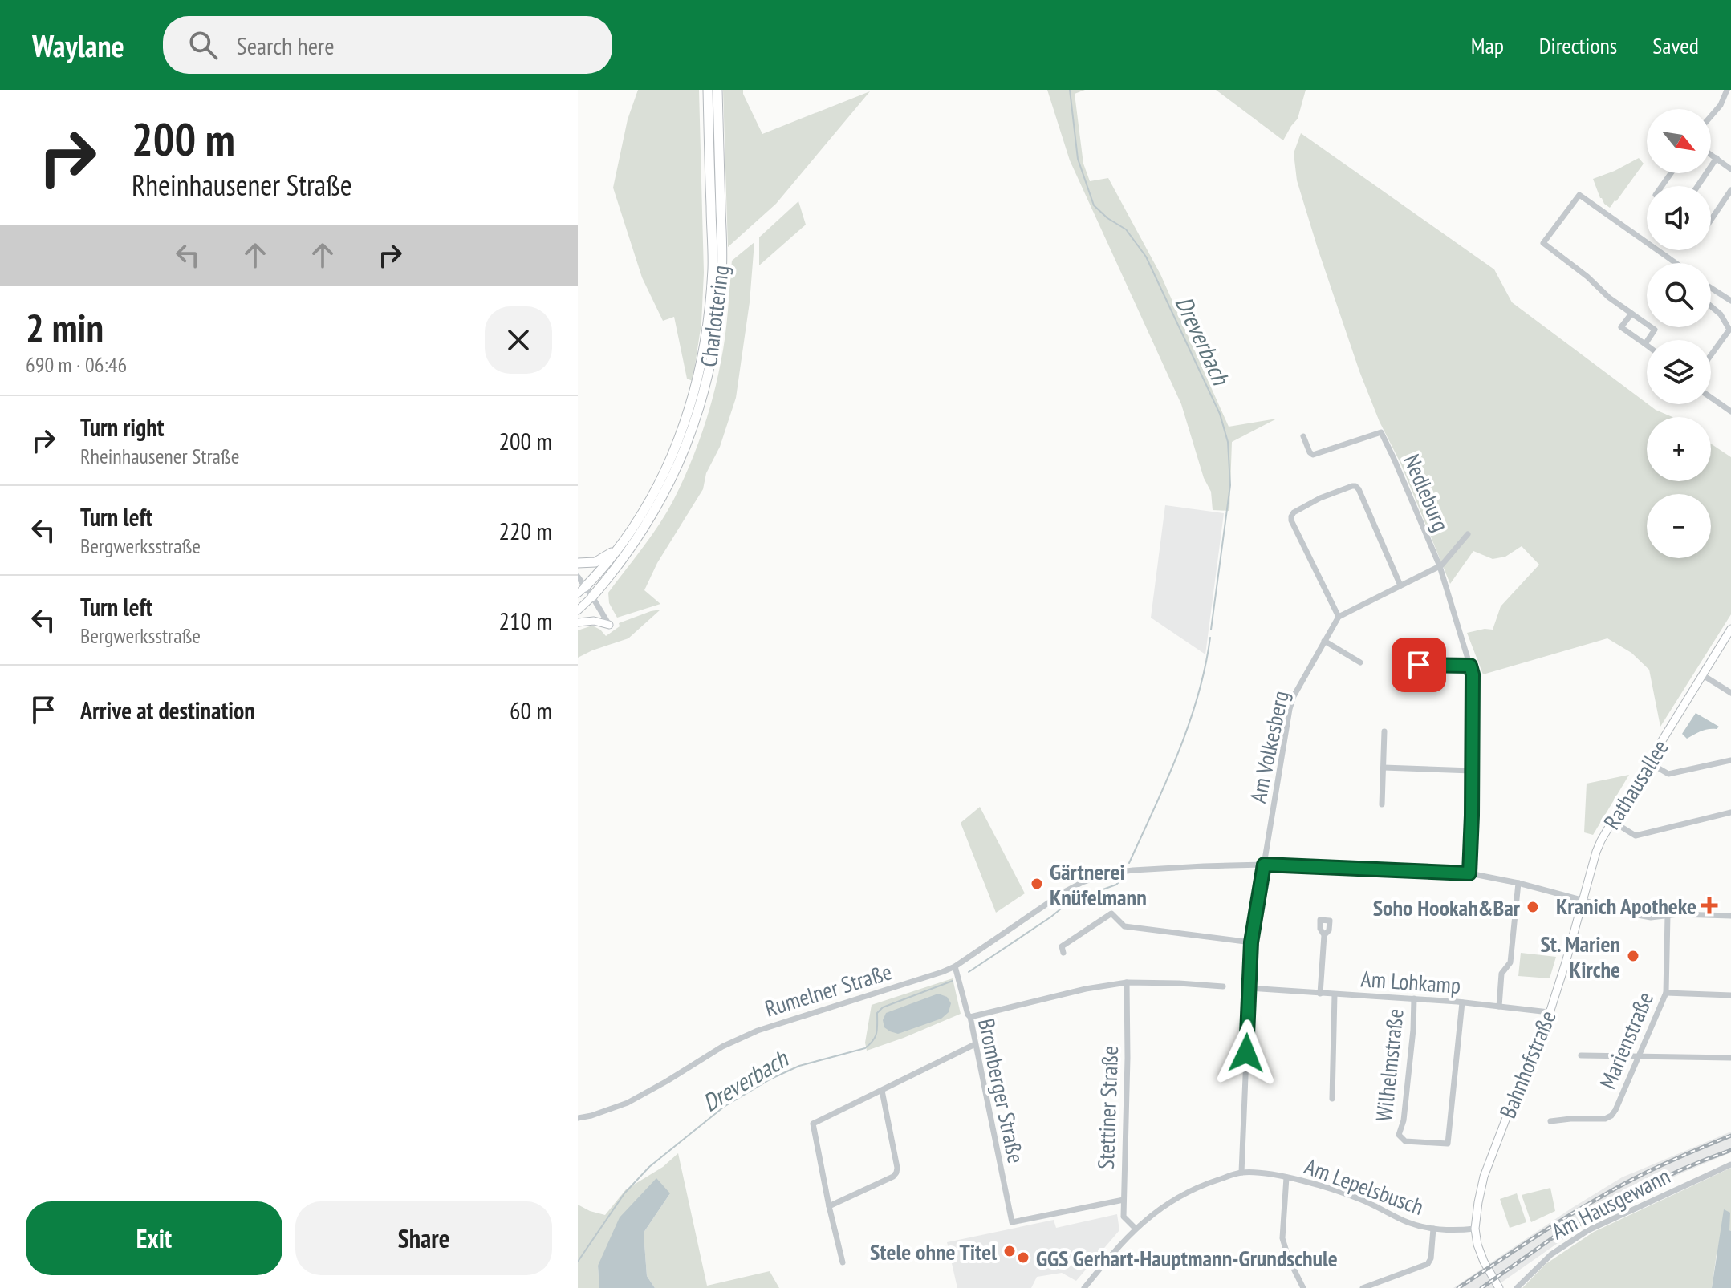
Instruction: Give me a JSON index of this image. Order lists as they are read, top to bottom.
{
  "streets": {
    "highway": ["Charlottering"],
    "main road": ["Rathausallee", "Bahnhofstraße"],
    "street": [
      "Nedleburg",
      "Am Volkesberg",
      "Am Lohkamp",
      "Rumelner Straße",
      "Marienstraße",
      "Wilhelmstraße",
      "Bromberger Straße",
      "Stettiner Straße",
      "Am Lepelsbusch",
      "Am Hausgewann"
    ]
  },
  "crossings": [
    ["Nedleburg", "Rumelner Straße"],
    ["Am Volkesberg", "Am Lohkamp"],
    ["Am Volkesberg", "Rumelner Straße"],
    ["Am Volkesberg", "Am Lepelsbusch"],
    ["Rathausallee", "Rumelner Straße"],
    ["Rathausallee", "Bahnhofstraße"],
    ["Am Lohkamp", "Bahnhofstraße"],
    ["Am Lohkamp", "Wilhelmstraße"],
    ["Rumelner Straße", "Marienstraße"],
    ["Rumelner Straße", "Bahnhofstraße"],
    ["Rumelner Straße", "Bromberger Straße"],
    ["Bahnhofstraße", "Am Lepelsbusch"],
    ["Bromberger Straße", "Stettiner Straße"]
  ],
  "water": ["Dreverbach"],
  "places": {
    "other": [
      "Gärtnerei Knüfelmann",
      "Soho Hookah&Bar",
      "St. Marien Kirche",
      "Stele ohne Titel",
      "GGS Gerhart-Hauptmann-Grundschule"
    ],
    "health": ["Kranich Apotheke"]
  },
  "north": "bottom right",
  "page": {
    "header": "Waylane",
    "search": "Search here",
    "nav": ["Map", "Directions", "Saved"],
    "turn": ["200 m", "Rheinhausener Straße"],
    "map_buttons": ["+", "−"],
    "heading": ["2 min", "690 m · 06:46"],
    "list": [
      {
        "name": "Turn right",
        "note": "Rheinhausener Straße",
        "value": "200 m"
      },
      {
        "name": "Turn left",
        "note": "Bergwerksstraße",
        "value": "220 m"
      },
      {
        "name": "Turn left",
        "note": "Bergwerksstraße",
        "value": "210 m"
      },
      {
        "name": "Arrive at destination",
        "value": "60 m"
      }
    ],
    "buttons": ["Exit", "Share"]
  }
}
